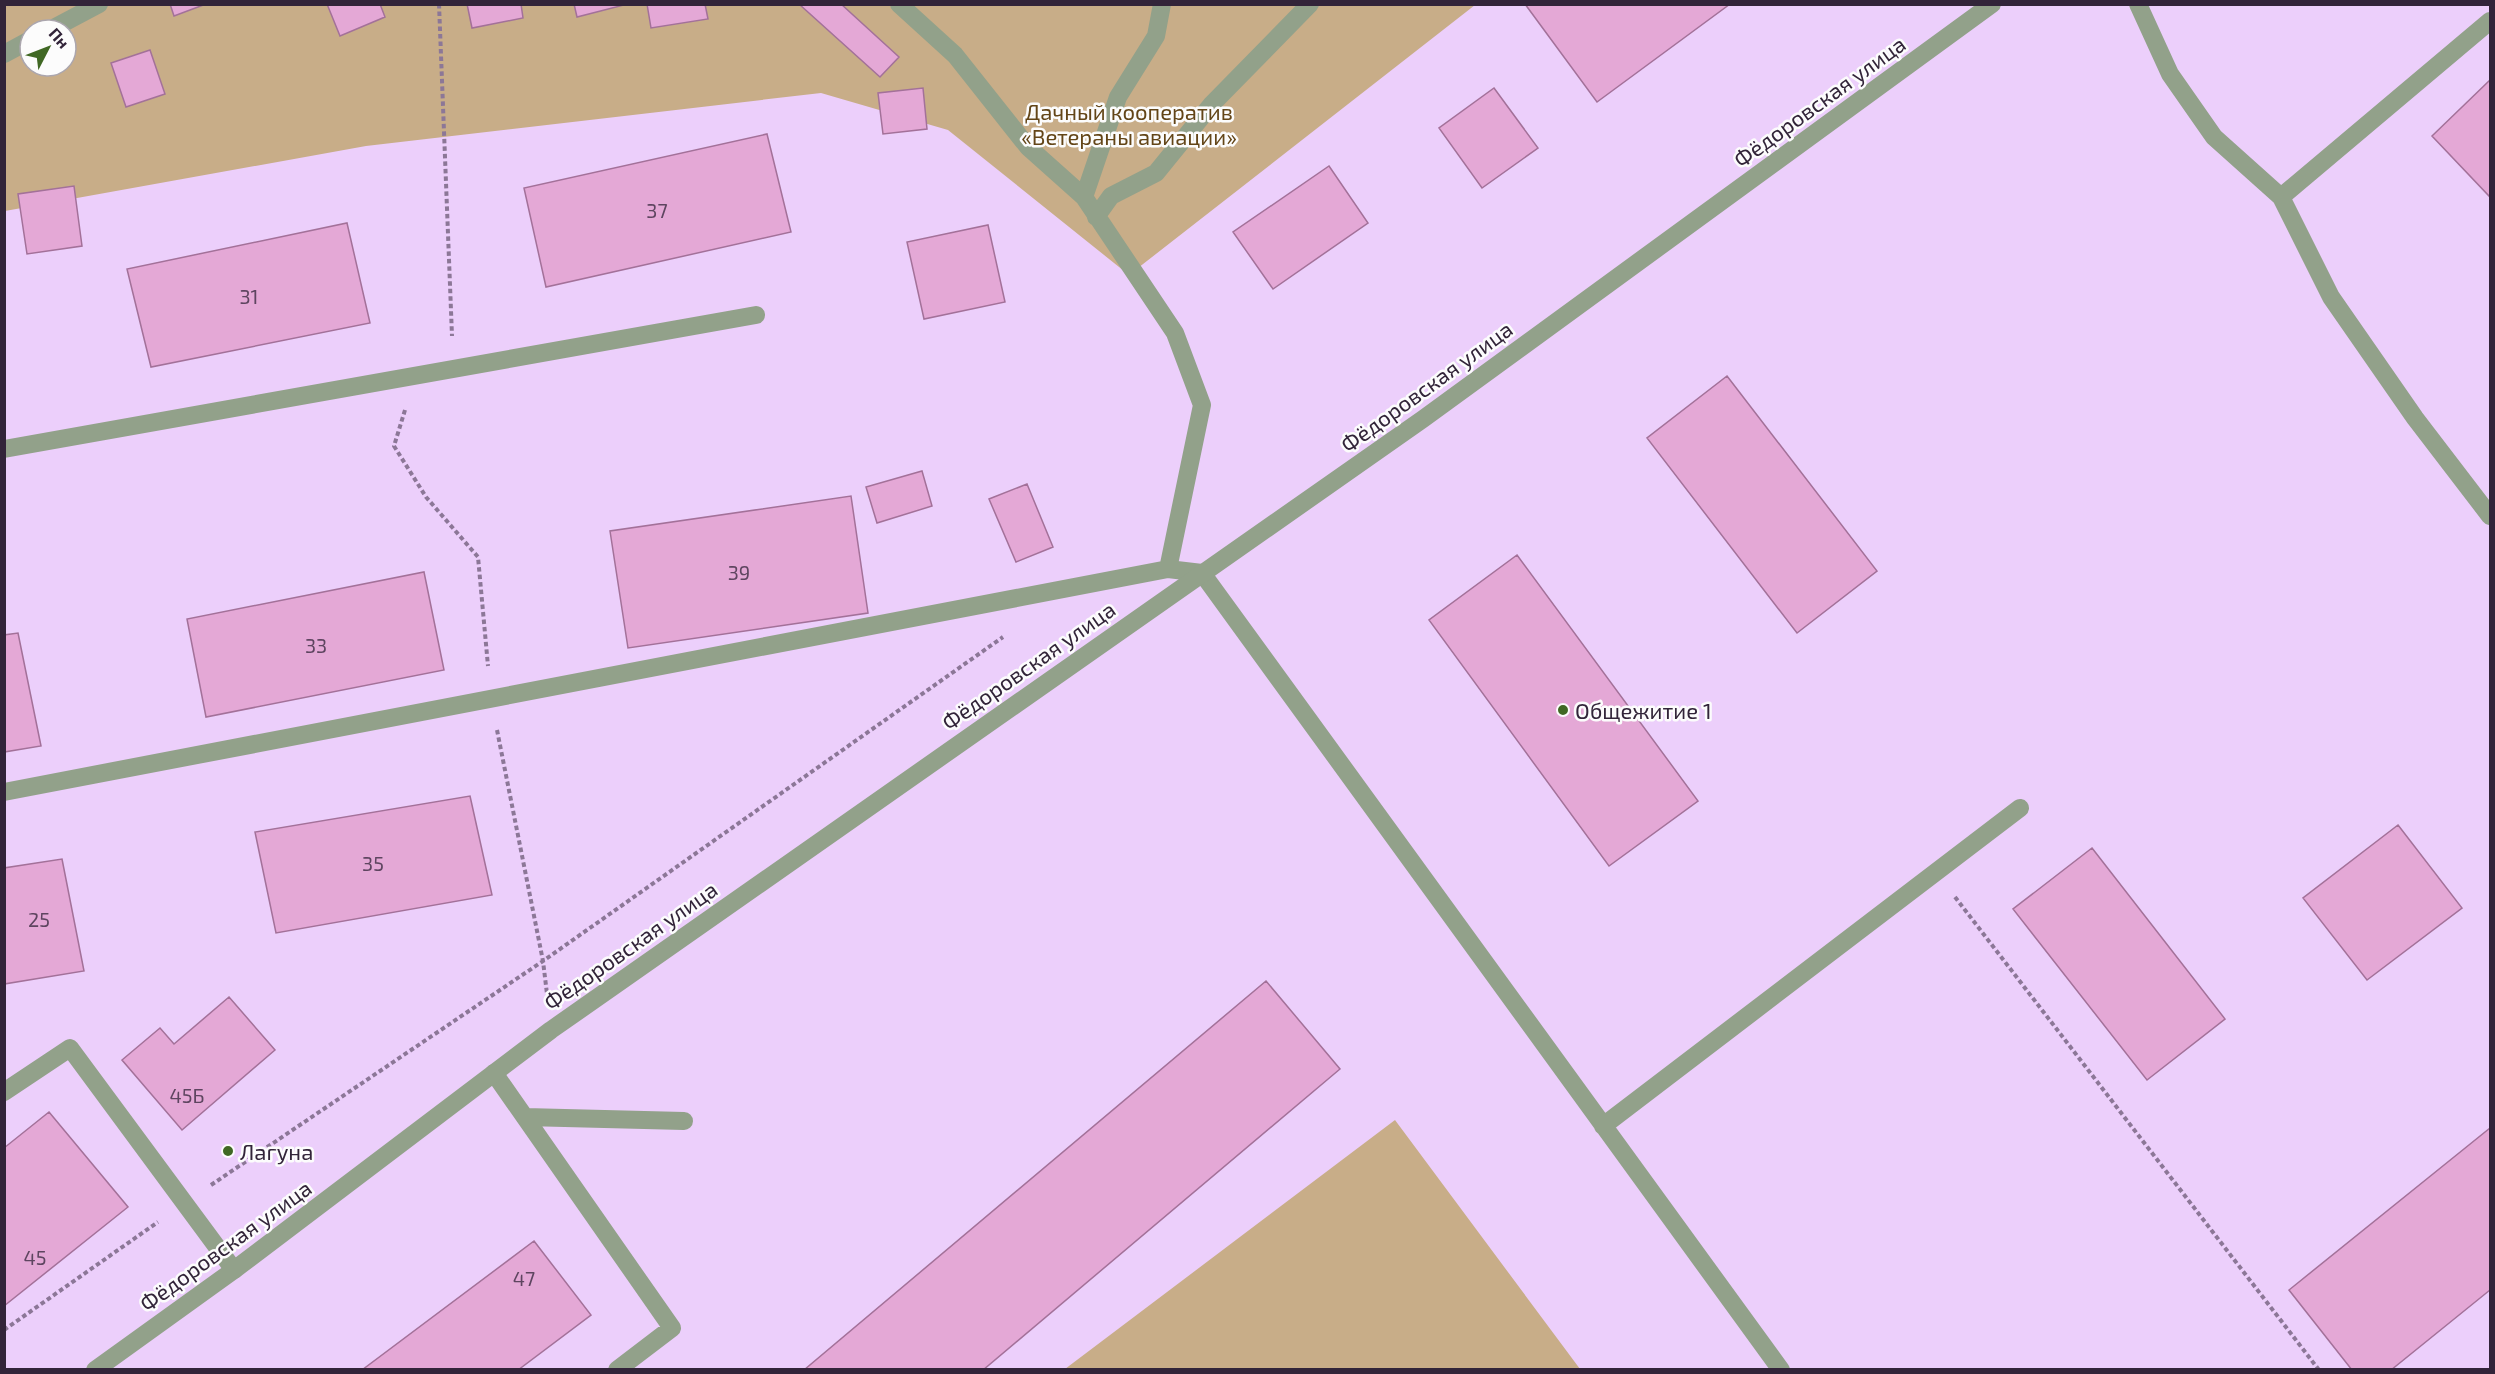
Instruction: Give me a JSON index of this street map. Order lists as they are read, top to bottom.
{
  "streets": {
    "street": ["Фёдоровская улица"]
  },
  "parks": ["Дачный кооператив «Ветераны авиации»"],
  "places": ["Общежитие 1", "Лагуна"],
  "house_numbers": [
    "37",
    "31",
    "39",
    "33",
    "35",
    "25",
    "45Б",
    "45",
    "47"
  ],
  "north": "top right"
}
